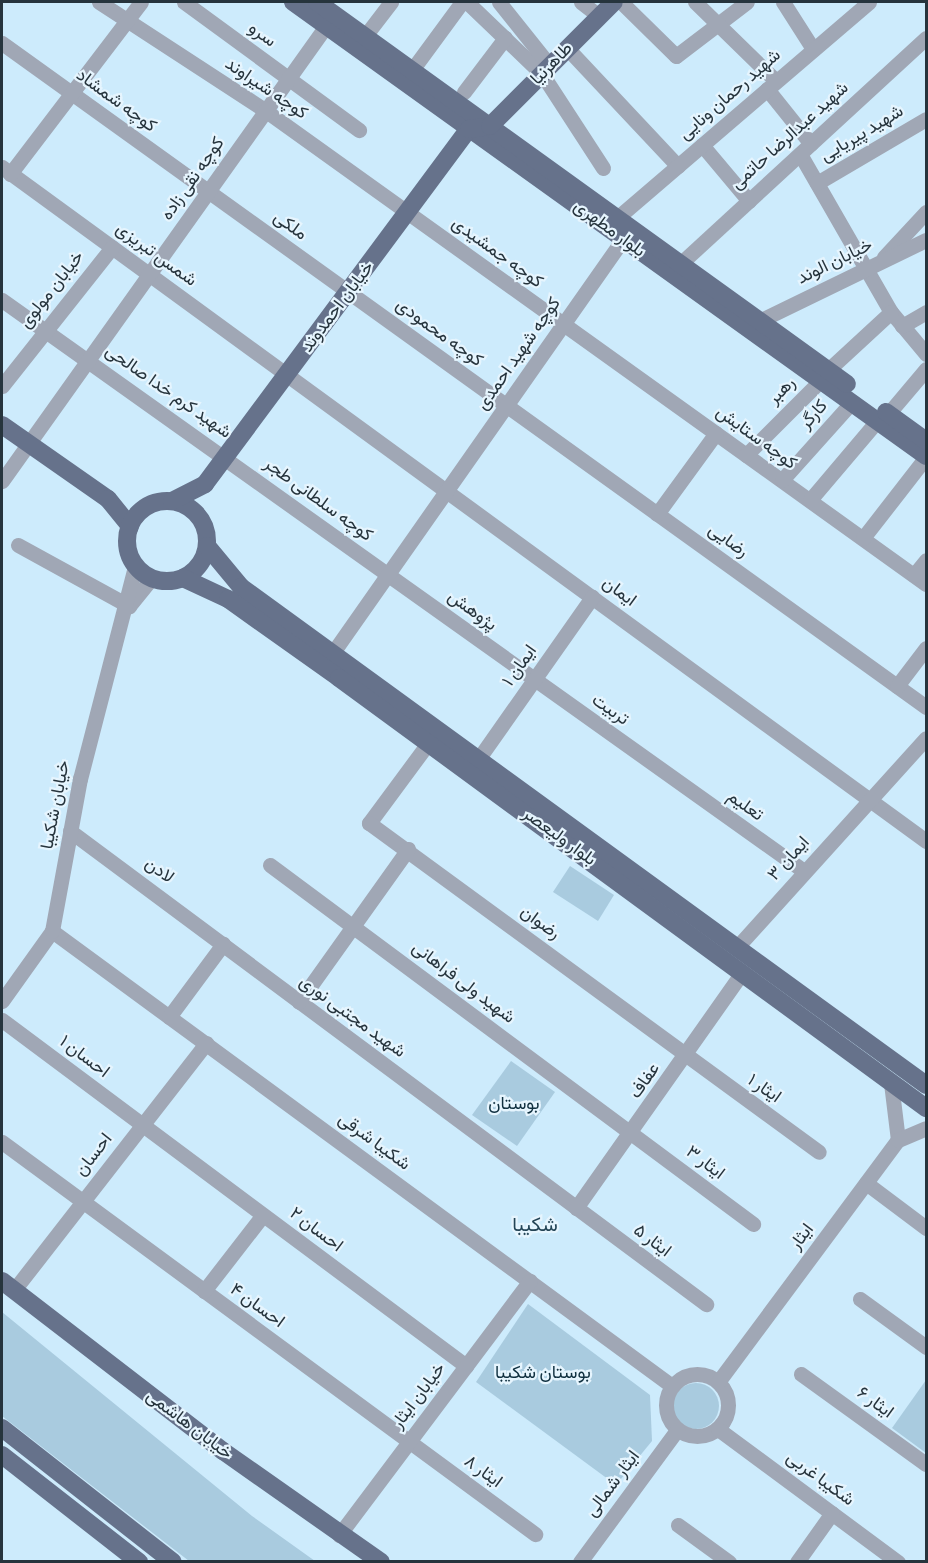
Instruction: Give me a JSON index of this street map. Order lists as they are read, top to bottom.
{
  "streets": {
    "main road": [
      "طاهرنیا",
      "بلوار مطهری",
      "خیابان احمدوند",
      "بلوار ولیعصر",
      "خیابان هاشمی"
    ],
    "street": [
      "سرو",
      "کوچه شیراوند",
      "شهید رحمان ونایی",
      "کوچه شمشاد",
      "شهید پیریایی",
      "شهید عبدالرضا حاتمی",
      "کوچه نقی زاده",
      "ملکی",
      "کوچه جمشیدی",
      "شمس تبریزی",
      "خیابان الوند",
      "خیابان مولوی",
      "کوچه محمودی",
      "کوچه شهید احمدی",
      "رهبر",
      "شهید کرم خدا صالحی",
      "کارگر",
      "کوچه ستایش",
      "کوچه سلطانی طجر",
      "رضایی",
      "ایمان",
      "پژوهش",
      "ایمان ۱",
      "تربیت",
      "خیابان شکیبا",
      "تعلیم",
      "ایمان ۳",
      "لادن",
      "رضوان",
      "شهید ولی فراهانی",
      "شهید مجتبی نوری",
      "احسان ۱",
      "عفاف",
      "ایثار ۱",
      "شکیبا شرقی",
      "احسان",
      "ایثار ۳",
      "احسان ۲",
      "ایثار",
      "ایثار ۵",
      "احسان ۴",
      "خیابان ایثار",
      "ایثار ۶",
      "ایثار ۸",
      "شکیبا غربی",
      "ایثار شمالی"
    ]
  },
  "crossings": [
    ["سرو", "کوچه نقی زاده"],
    ["طاهرنیا", "بلوار مطهری"],
    ["کوچه شیراوند", "کوچه نقی زاده"],
    ["کوچه شیراوند", "کوچه جمشیدی"],
    ["کوچه شیراوند", "خیابان احمدوند"],
    ["شهید رحمان ونایی", "بلوار مطهری"],
    ["کوچه شمشاد", "کوچه نقی زاده"],
    ["کوچه شمشاد", "ملکی"],
    ["شهید عبدالرضا حاتمی", "بلوار مطهری"],
    ["کوچه نقی زاده", "ملکی"],
    ["کوچه نقی زاده", "بلوار مطهری"],
    ["کوچه نقی زاده", "شمس تبریزی"],
    ["کوچه نقی زاده", "شهید کرم خدا صالحی"],
    ["ملکی", "خیابان احمدوند"],
    ["ملکی", "کوچه محمودی"],
    ["بلوار مطهری", "خیابان الوند"],
    ["بلوار مطهری", "خیابان احمدوند"],
    ["بلوار مطهری", "کوچه شهید احمدی"],
    ["بلوار مطهری", "رهبر"],
    ["بلوار مطهری", "کارگر"],
    ["کوچه جمشیدی", "خیابان احمدوند"],
    ["کوچه جمشیدی", "کوچه شهید احمدی"],
    ["کوچه جمشیدی", "کوچه ستایش"],
    ["شمس تبریزی", "خیابان مولوی"],
    ["شمس تبریزی", "خیابان احمدوند"],
    ["شمس تبریزی", "ایمان"],
    ["خیابان مولوی", "شهید کرم خدا صالحی"],
    ["خیابان احمدوند", "کوچه محمودی"],
    ["خیابان احمدوند", "شهید کرم خدا صالحی"],
    ["خیابان احمدوند", "کوچه سلطانی طجر"],
    ["خیابان احمدوند", "ایمان"],
    ["کوچه محمودی", "کوچه شهید احمدی"],
    ["کوچه محمودی", "رضایی"],
    ["کوچه شهید احمدی", "کوچه ستایش"],
    ["کوچه شهید احمدی", "کوچه سلطانی طجر"],
    ["کوچه شهید احمدی", "رضایی"],
    ["کوچه شهید احمدی", "ایمان"],
    ["کوچه شهید احمدی", "پژوهش"],
    ["کوچه شهید احمدی", "بلوار ولیعصر"],
    ["رهبر", "کوچه ستایش"],
    ["شهید کرم خدا صالحی", "کوچه سلطانی طجر"],
    ["کارگر", "کوچه ستایش"],
    ["کوچه سلطانی طجر", "پژوهش"],
    ["ایمان", "ایمان ۱"],
    ["ایمان", "ایمان ۳"],
    ["پژوهش", "ایمان ۱"],
    ["پژوهش", "تربیت"],
    ["ایمان ۱", "تربیت"],
    ["ایمان ۱", "بلوار ولیعصر"],
    ["تربیت", "تعلیم"],
    ["خیابان شکیبا", "بلوار ولیعصر"],
    ["خیابان شکیبا", "لادن"],
    ["خیابان شکیبا", "شکیبا شرقی"],
    ["تعلیم", "ایمان ۳"],
    ["بلوار ولیعصر", "ایمان ۳"],
    ["بلوار ولیعصر", "رضوان"],
    ["بلوار ولیعصر", "عفاف"],
    ["لادن", "شهید مجتبی نوری"],
    ["رضوان", "عفاف"],
    ["رضوان", "ایثار ۱"],
    ["شهید ولی فراهانی", "عفاف"],
    ["شهید ولی فراهانی", "ایثار ۳"],
    ["شهید مجتبی نوری", "عفاف"],
    ["شهید مجتبی نوری", "ایثار ۵"],
    ["احسان ۱", "احسان"],
    ["احسان ۱", "احسان ۲"],
    ["عفاف", "ایثار ۱"],
    ["عفاف", "ایثار ۳"],
    ["عفاف", "ایثار ۵"],
    ["شکیبا شرقی", "احسان"],
    ["شکیبا شرقی", "ایثار"],
    ["شکیبا شرقی", "خیابان ایثار"],
    ["شکیبا شرقی", "شکیبا غربی"],
    ["شکیبا شرقی", "ایثار شمالی"],
    ["احسان", "احسان ۲"],
    ["احسان", "احسان ۴"],
    ["احسان", "خیابان هاشمی"],
    ["احسان ۲", "خیابان ایثار"],
    ["ایثار", "شکیبا غربی"],
    ["ایثار", "ایثار شمالی"],
    ["احسان ۴", "خیابان ایثار"],
    ["احسان ۴", "ایثار ۸"],
    ["خیابان ایثار", "خیابان هاشمی"],
    ["خیابان ایثار", "ایثار ۸"],
    ["شکیبا غربی", "ایثار شمالی"]
  ],
  "districts": ["شکیبا"],
  "parks": ["بوستان", "بوستان شکیبا"]
}
